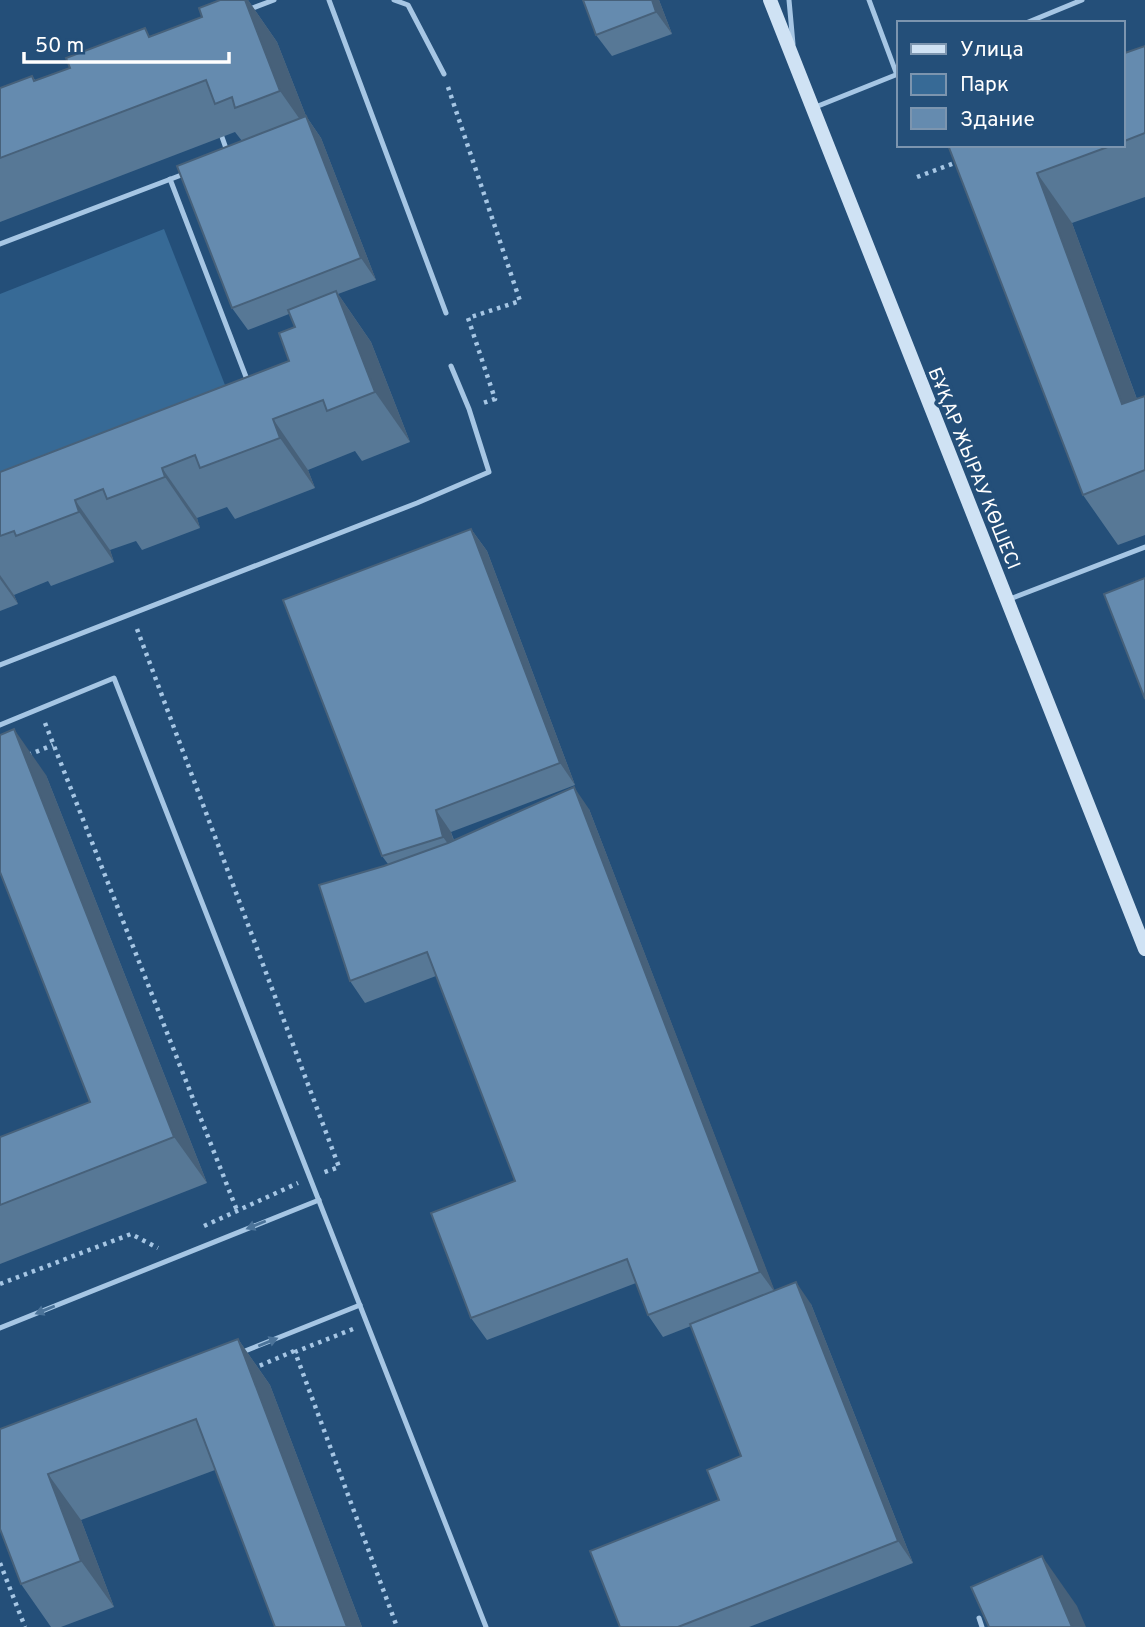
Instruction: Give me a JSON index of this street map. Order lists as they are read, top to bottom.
{
  "streets": {
    "street": ["БҰҚАР ЖЫРАУ КӨШЕСІ"]
  },
  "legend": ["Улица", "Парк", "Здание"],
  "scale_bar": "50 m"
}
